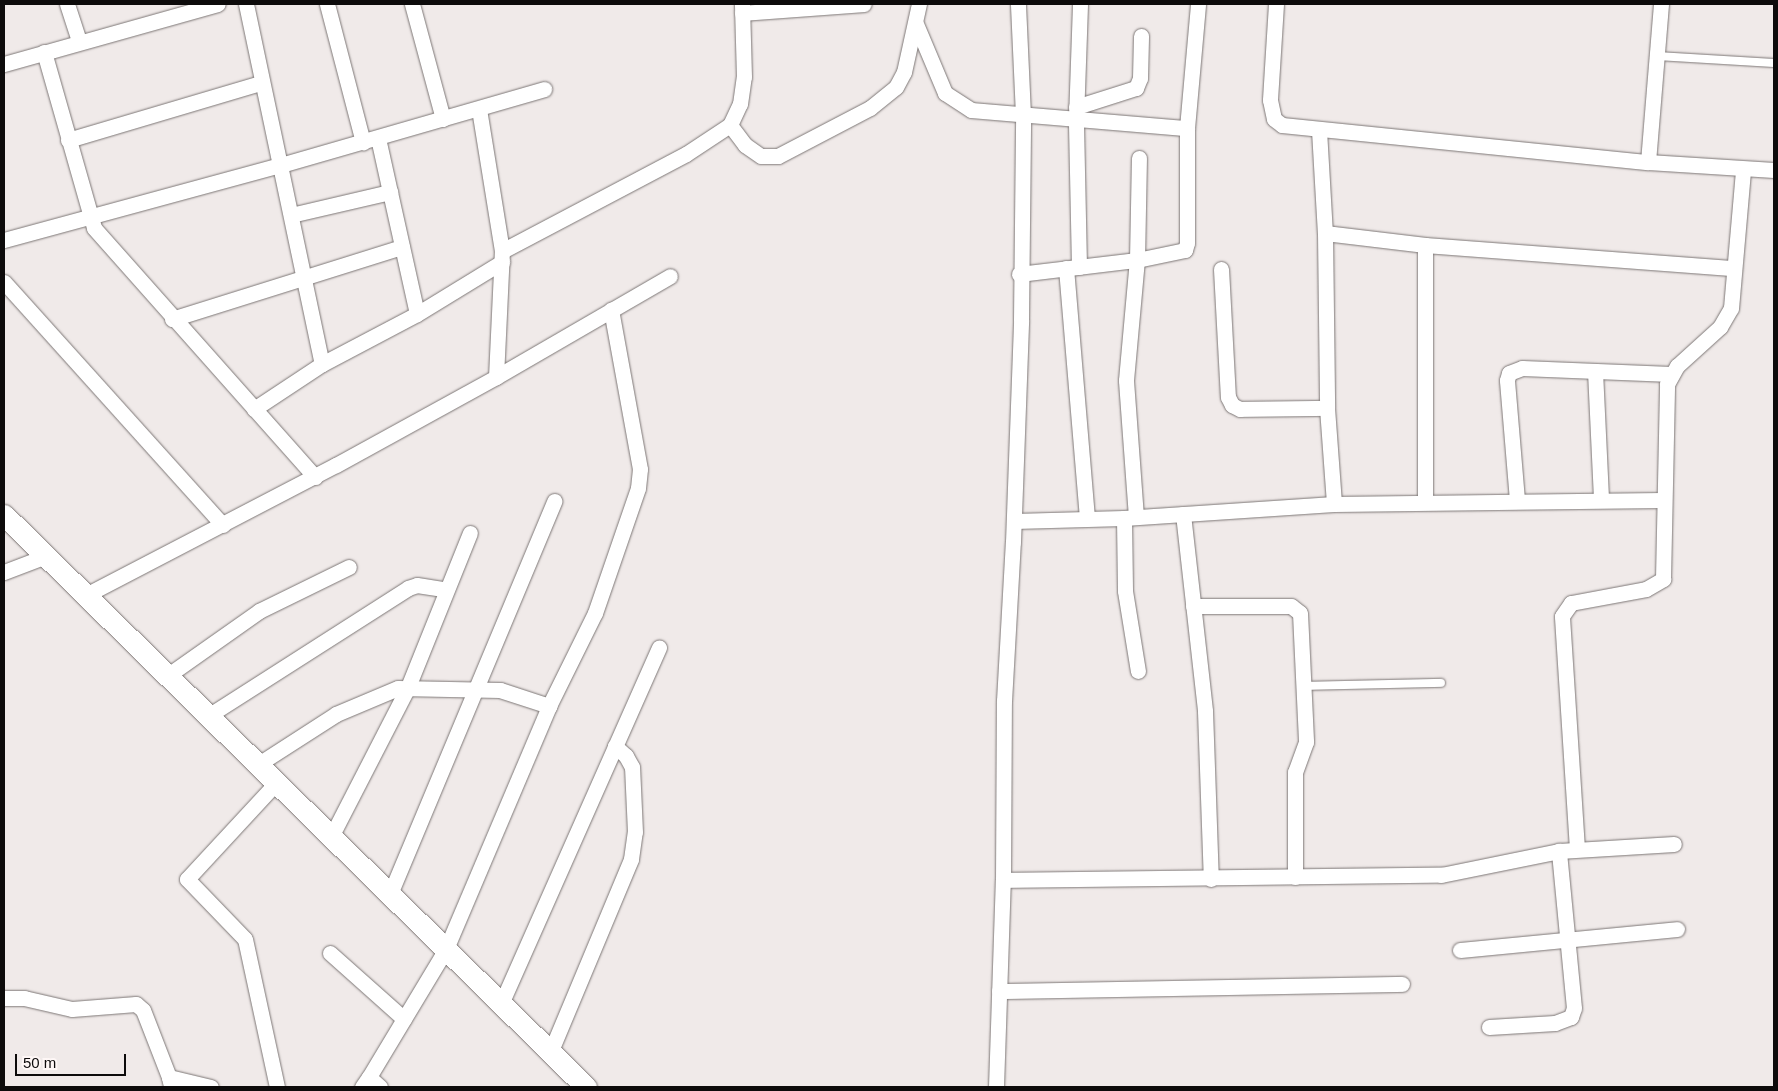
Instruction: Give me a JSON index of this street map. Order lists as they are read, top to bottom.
{
  "scale_bar": "50 m"
}
